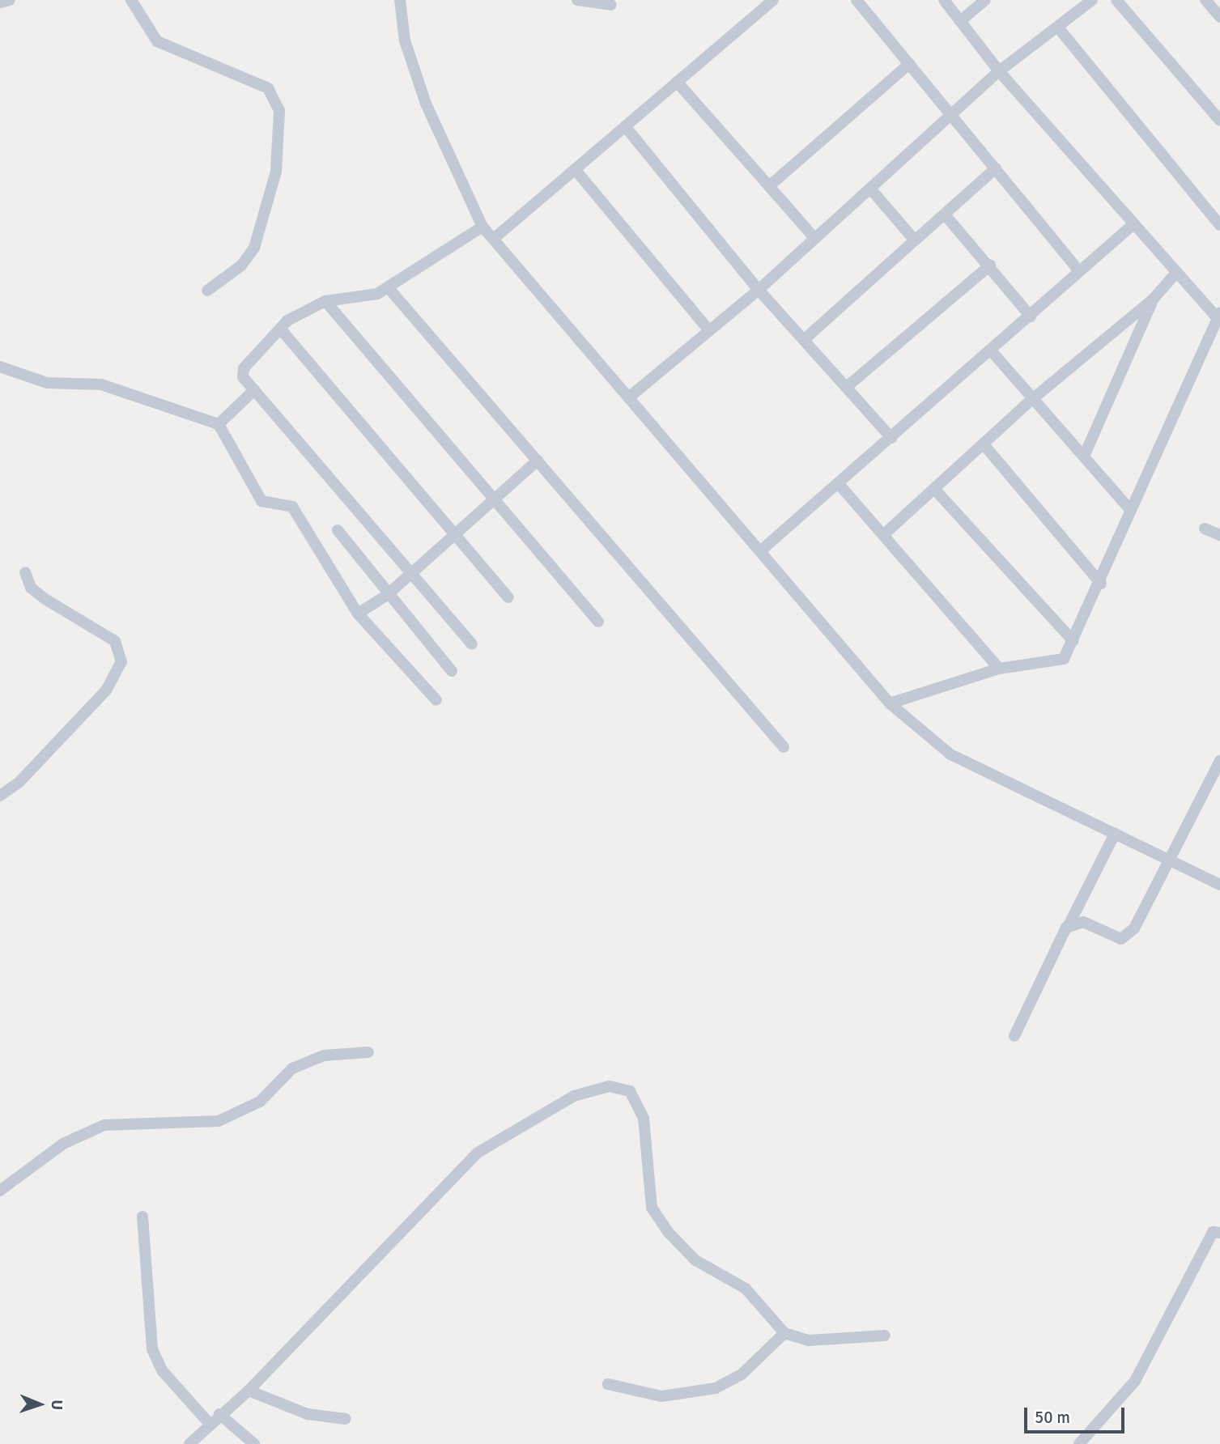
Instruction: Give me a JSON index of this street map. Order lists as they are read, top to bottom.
{
  "scale_bar": "50 m",
  "north": "right"
}
